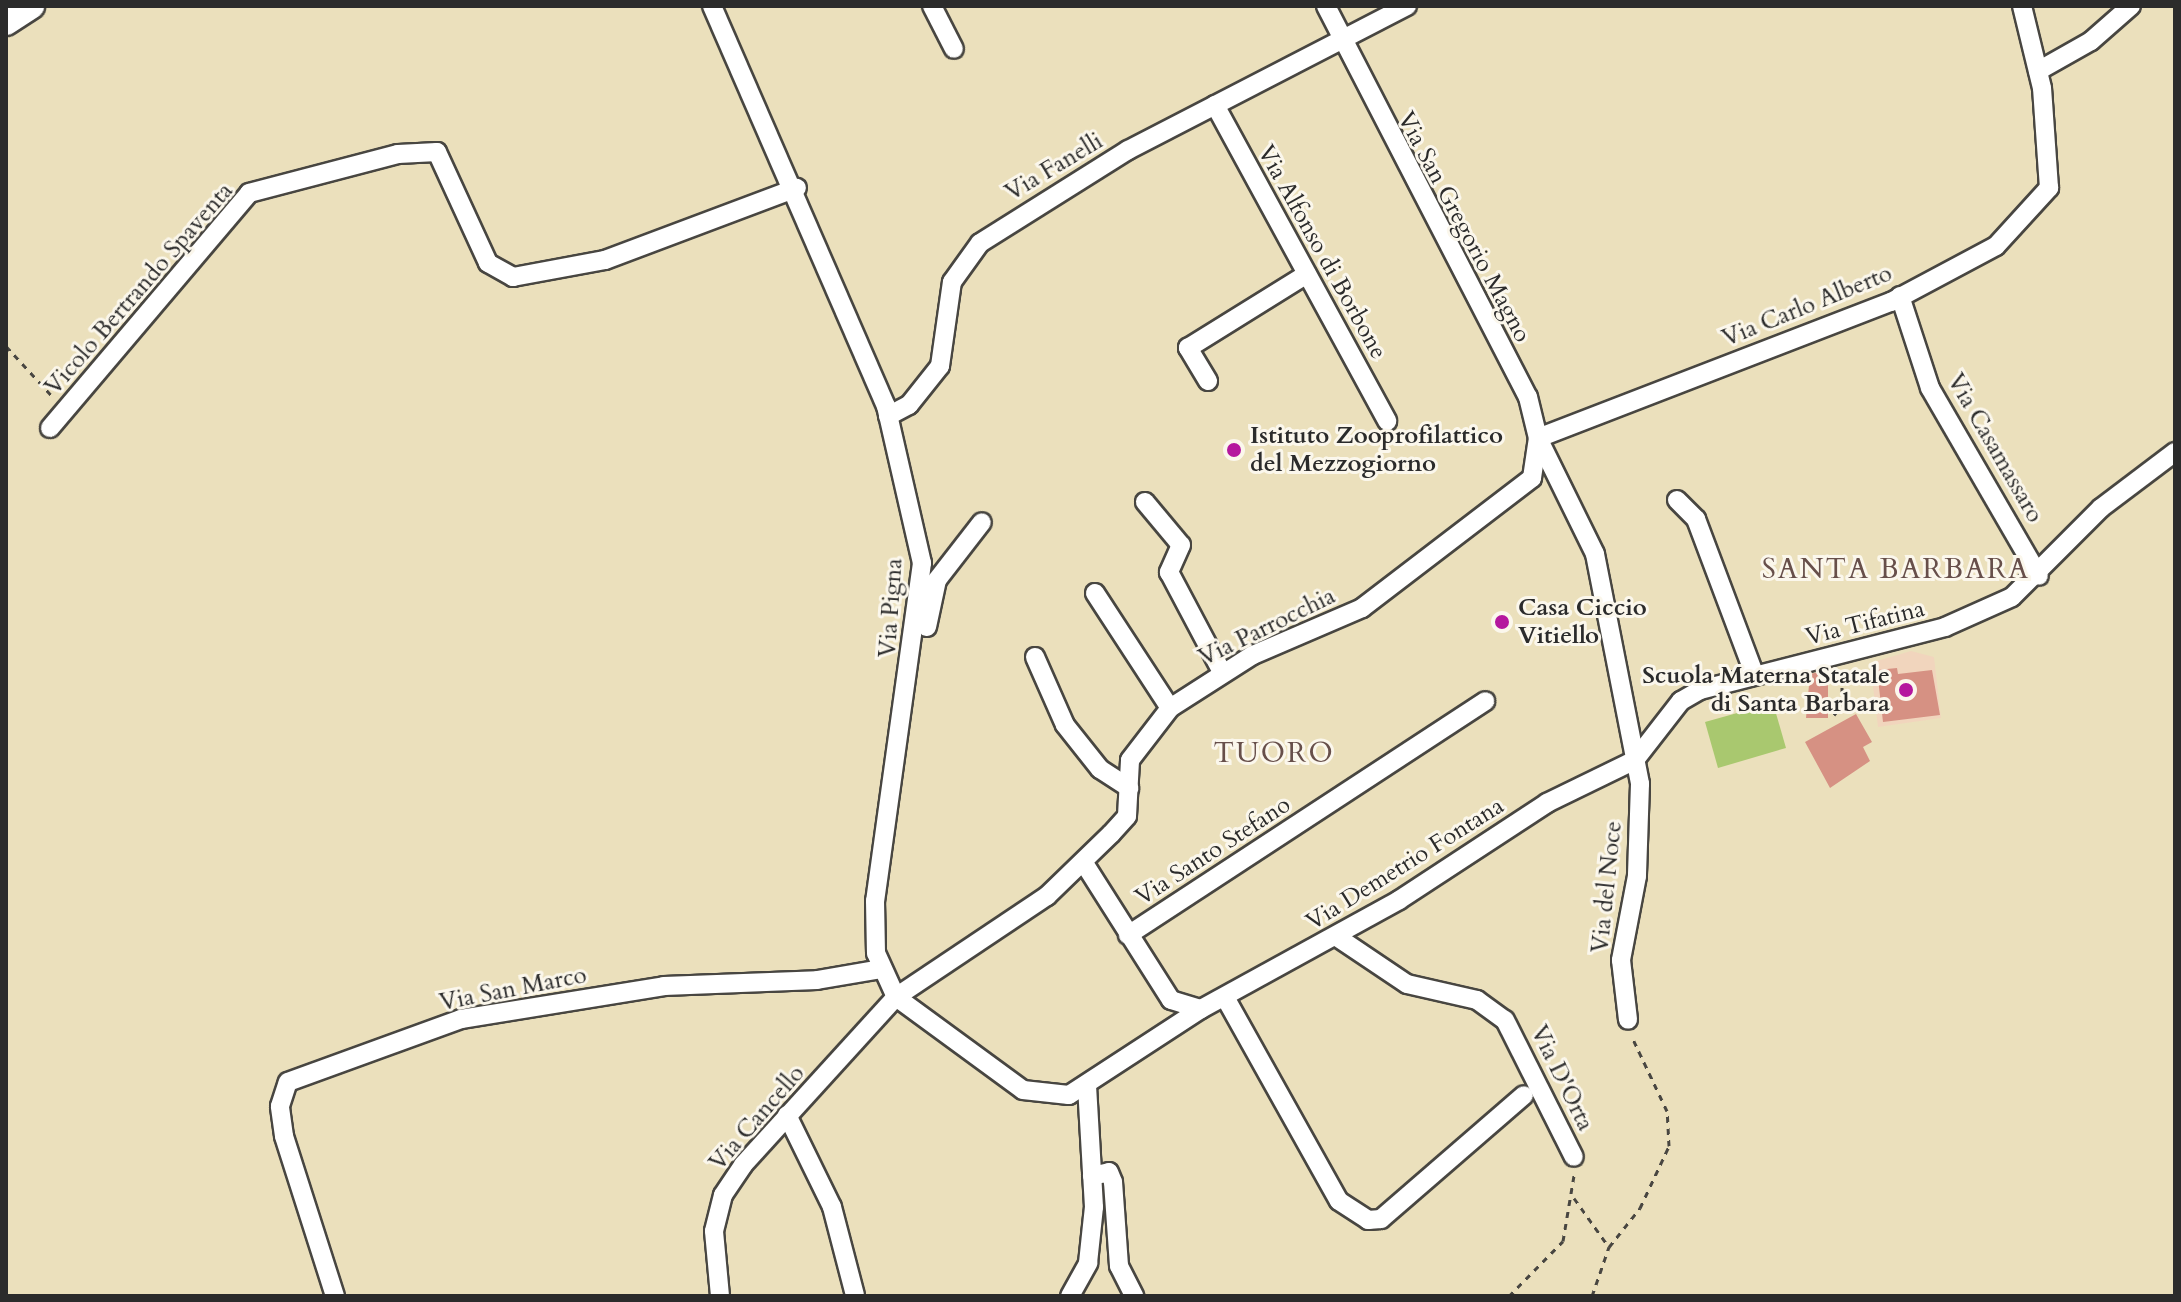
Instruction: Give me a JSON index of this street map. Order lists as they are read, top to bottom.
{
  "streets": {
    "street": [
      "Via Fanelli",
      "Via San Gregorio Magno",
      "Via Alfonso di Borbone",
      "Vicolo Bertrando Spaventa",
      "Via Carlo Alberto",
      "Via Casamassaro",
      "Via Pigna",
      "Via Tifatina",
      "Via Parrocchia",
      "Via Santo Stefano",
      "Via Demetrio Fontana",
      "Via del Noce",
      "Via San Marco",
      "Via D'Orta",
      "Via Cancello"
    ]
  },
  "crossings": [
    ["Via Fanelli", "Via San Gregorio Magno"],
    ["Via Fanelli", "Via Alfonso di Borbone"],
    ["Via Fanelli", "Via Pigna"],
    ["Via San Gregorio Magno", "Via Carlo Alberto"],
    ["Via San Gregorio Magno", "Via Parrocchia"],
    ["Via San Gregorio Magno", "Via del Noce"],
    ["Vicolo Bertrando Spaventa", "Via Pigna"],
    ["Via Carlo Alberto", "Via Casamassaro"],
    ["Via Carlo Alberto", "Via Parrocchia"],
    ["Via Carlo Alberto", "Via del Noce"],
    ["Via Casamassaro", "Via Tifatina"],
    ["Via Pigna", "Via Parrocchia"],
    ["Via Pigna", "Via San Marco"],
    ["Via Pigna", "Via Cancello"],
    ["Via Tifatina", "Via Demetrio Fontana"],
    ["Via Tifatina", "Via del Noce"],
    ["Via Parrocchia", "Via del Noce"],
    ["Via Parrocchia", "Via Cancello"],
    ["Via Demetrio Fontana", "Via del Noce"],
    ["Via Demetrio Fontana", "Via D'Orta"]
  ],
  "districts": ["SANTA BARBARA", "TUORO"],
  "places": ["Istituto Zooprofilattico del Mezzogiorno", "Casa Ciccio Vitiello", "Scuola Materna Statale di Santa Barbara"]
}
